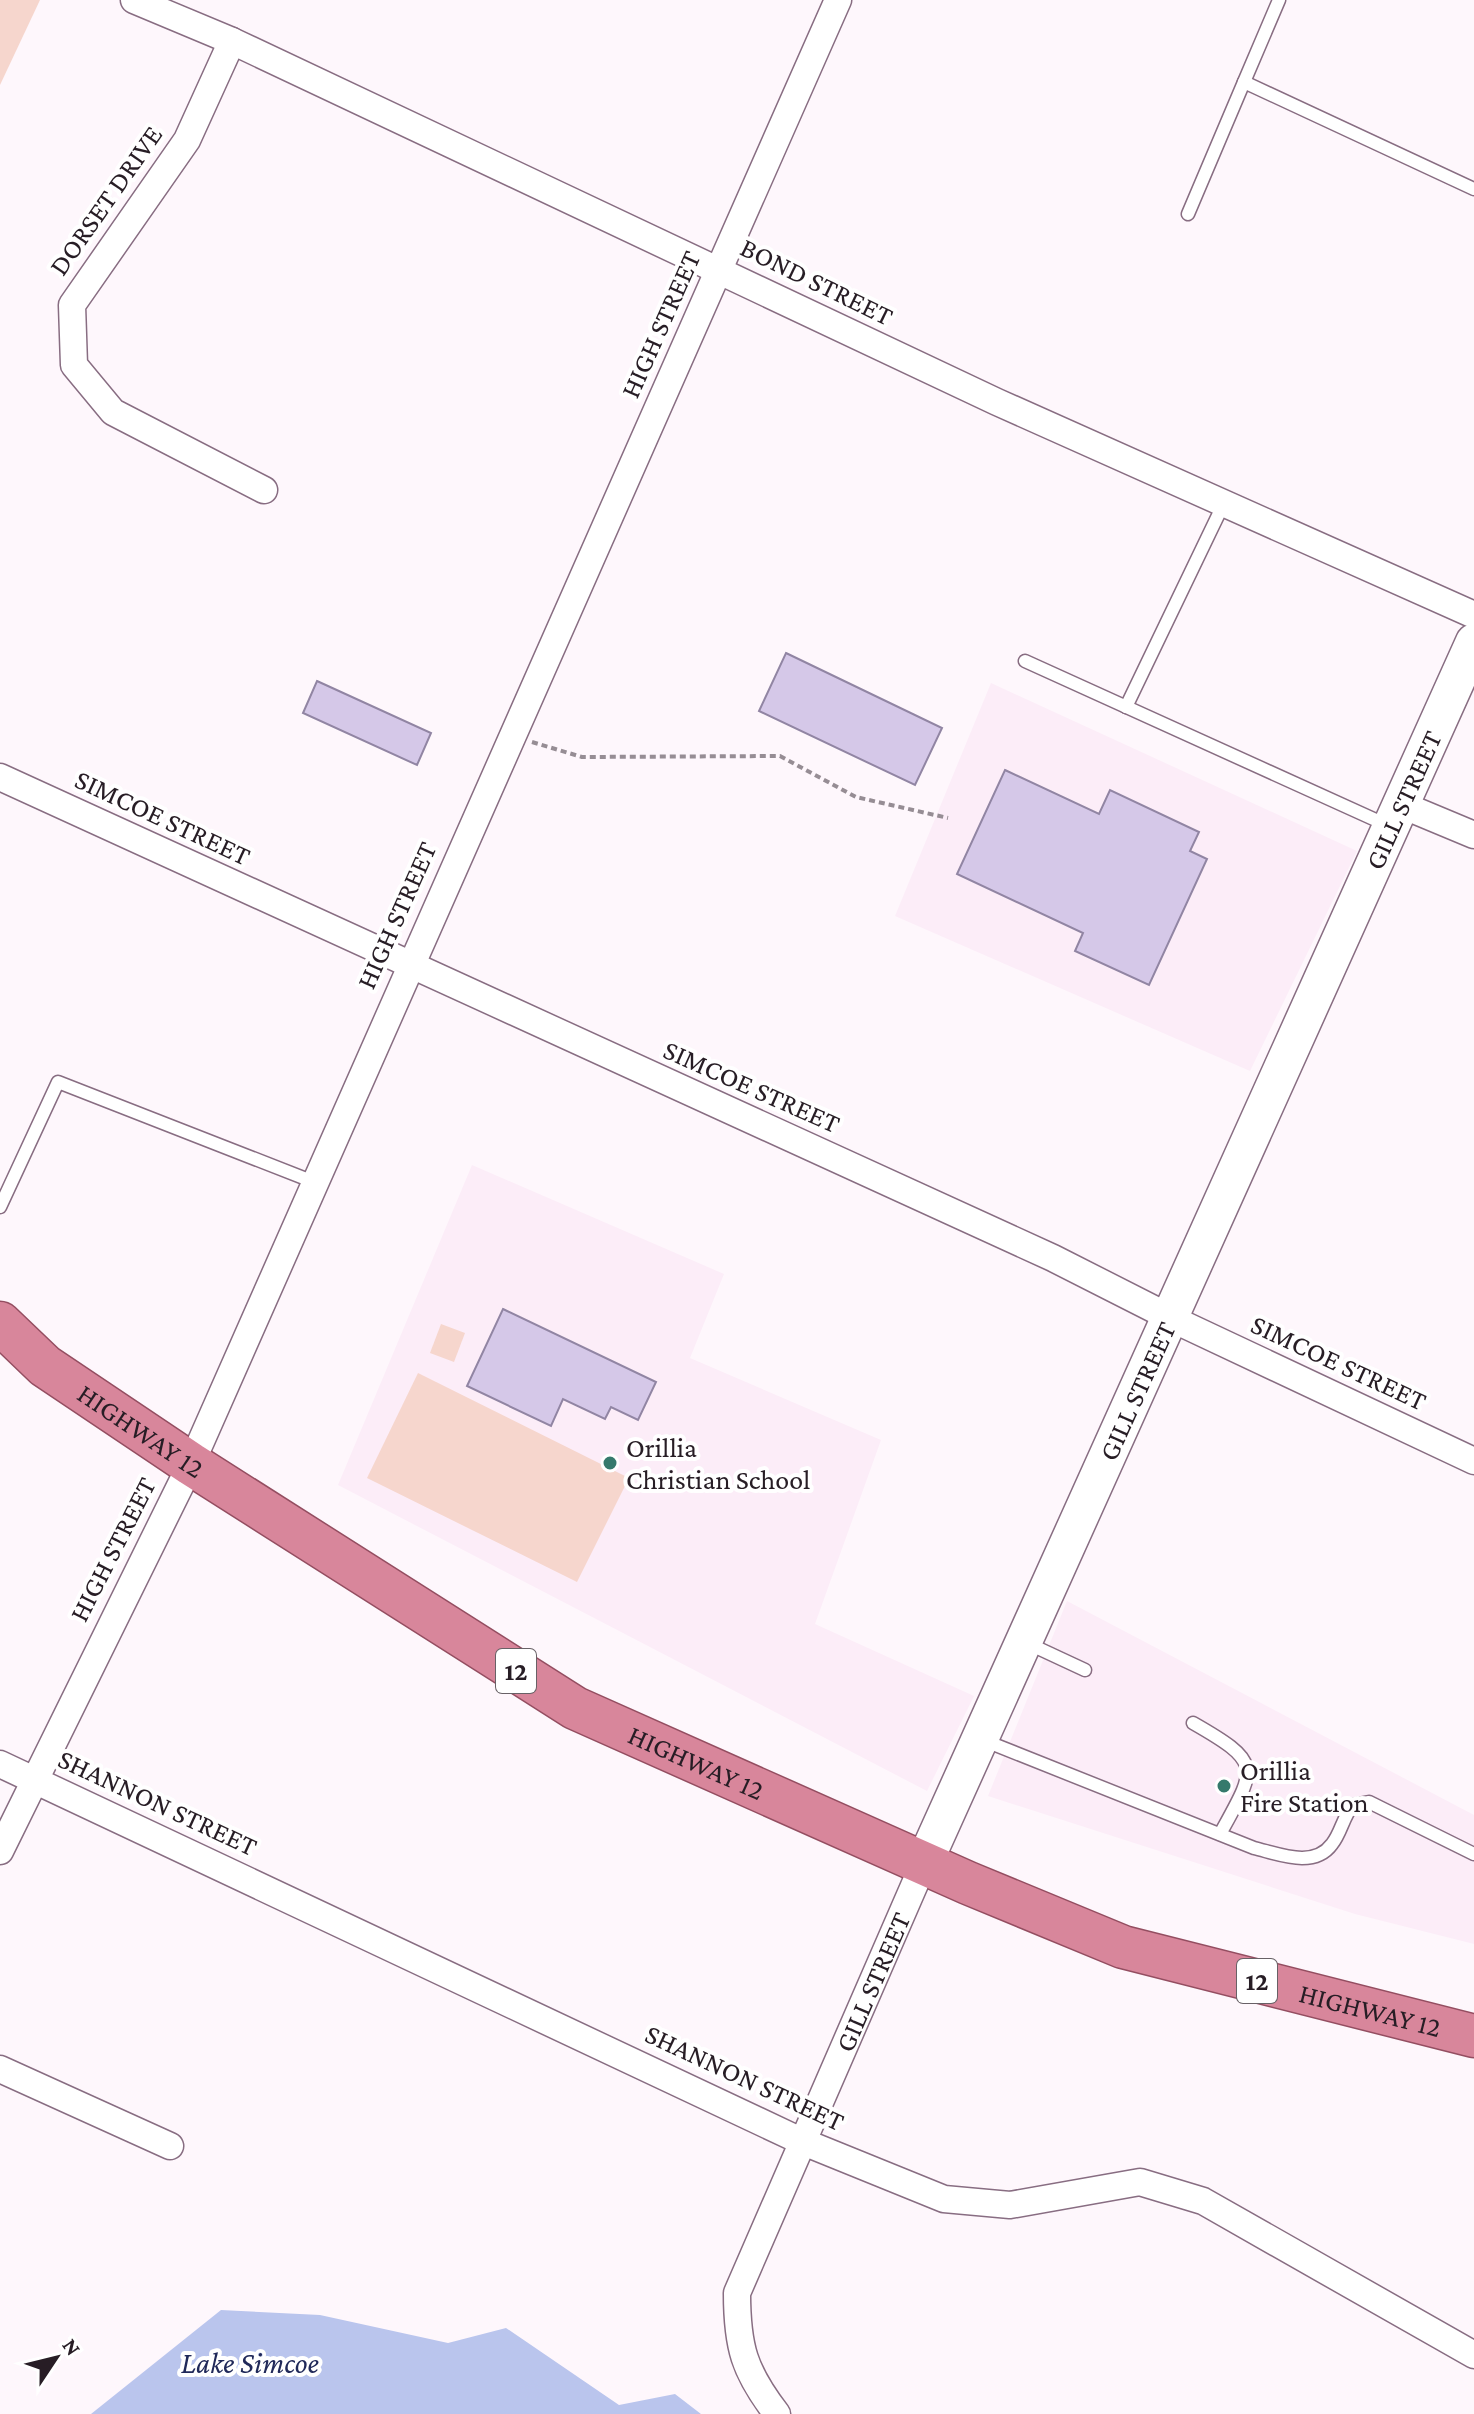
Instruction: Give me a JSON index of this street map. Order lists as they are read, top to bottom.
{
  "streets": {
    "highway": ["HIGHWAY 12", "12"],
    "main road": ["GILL STREET"],
    "street": [
      "DORSET DRIVE",
      "BOND STREET",
      "HIGH STREET",
      "SIMCOE STREET",
      "SHANNON STREET"
    ]
  },
  "crossings": [
    ["DORSET DRIVE", "BOND STREET"],
    ["BOND STREET", "HIGH STREET"],
    ["HIGH STREET", "SIMCOE STREET"],
    ["HIGH STREET", "HIGHWAY 12"],
    ["HIGH STREET", "SHANNON STREET"],
    ["GILL STREET", "SIMCOE STREET"],
    ["GILL STREET", "HIGHWAY 12"],
    ["GILL STREET", "SHANNON STREET"]
  ],
  "water": ["Lake Simcoe"],
  "places": ["Orillia Christian School", "Orillia Fire Station"],
  "north": "top right"
}
